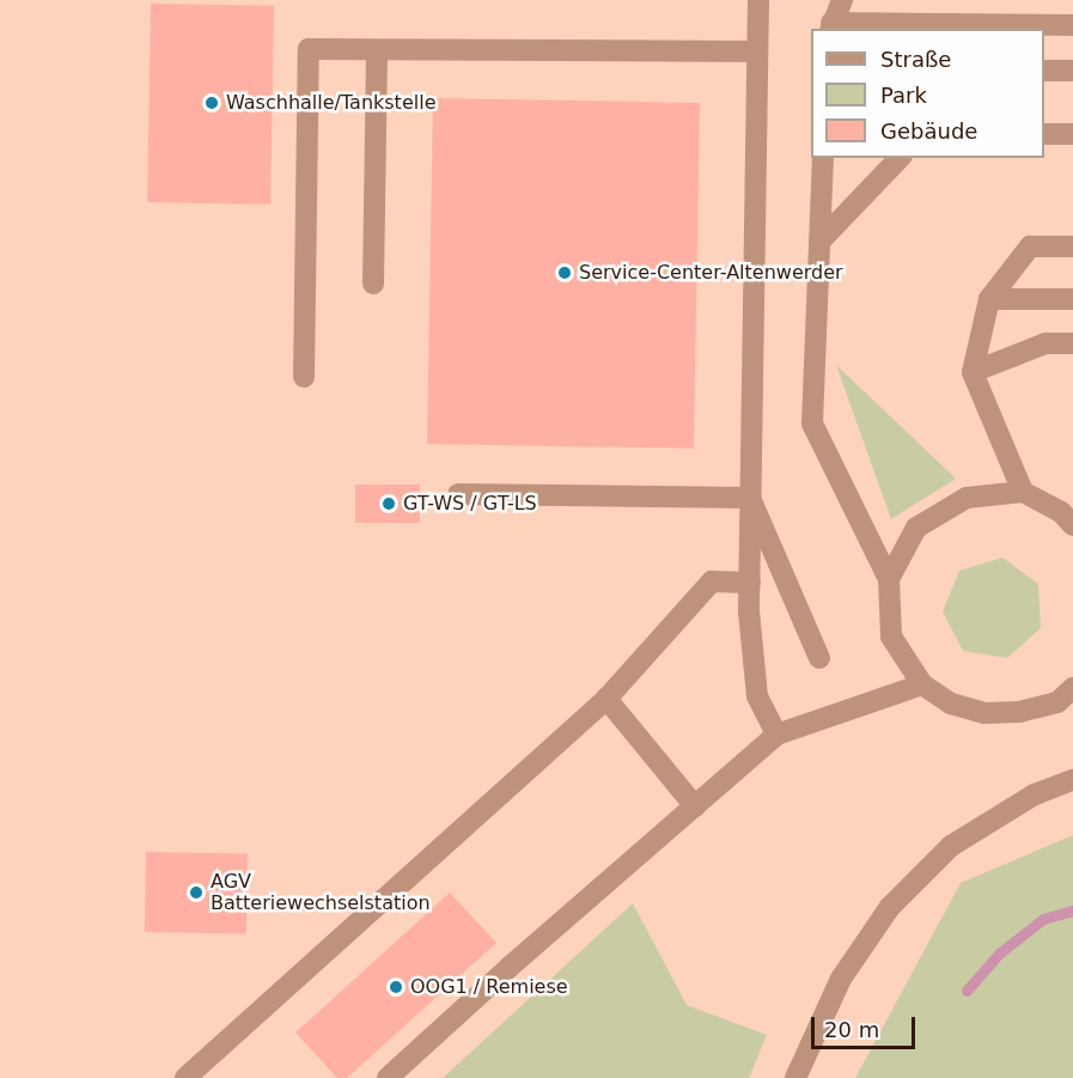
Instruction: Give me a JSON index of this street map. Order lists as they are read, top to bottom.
{
  "places": [
    "Waschhalle/Tankstelle",
    "Service-Center-Altenwerder",
    "GT-WS / GT-LS",
    "AGV Batteriewechselstation",
    "OOG1 / Remiese"
  ],
  "legend": ["Straße", "Park", "Gebäude"],
  "scale_bar": "20 m"
}
